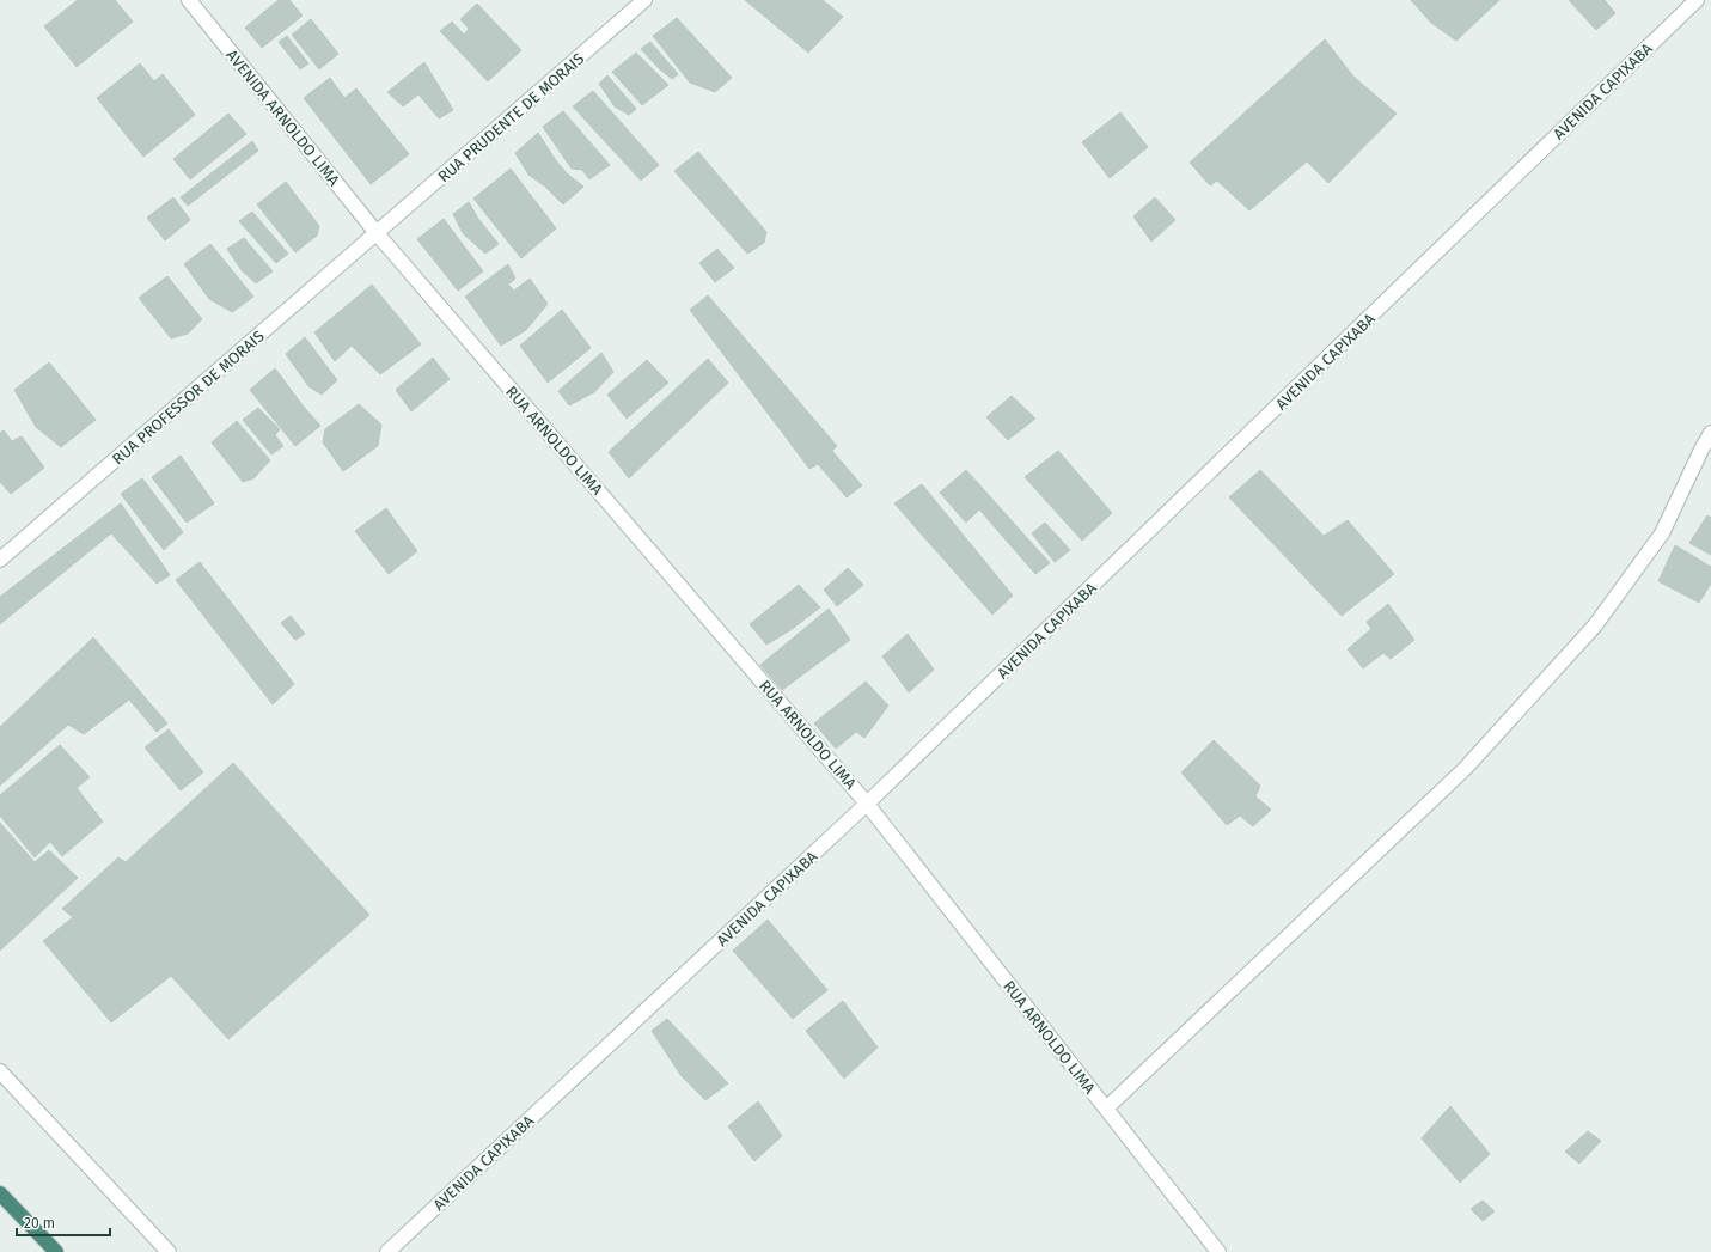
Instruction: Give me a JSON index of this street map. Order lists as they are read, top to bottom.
{
  "streets": {
    "street": [
      "AVENIDA CAPIXABA",
      "AVENIDA ARNOLDO LIMA",
      "RUA PRUDENTE DE MORAIS",
      "RUA PROFESSOR DE MORAIS",
      "RUA ARNOLDO LIMA"
    ]
  },
  "crossings": [
    ["AVENIDA CAPIXABA", "RUA ARNOLDO LIMA"],
    ["AVENIDA ARNOLDO LIMA", "RUA PRUDENTE DE MORAIS"],
    ["AVENIDA ARNOLDO LIMA", "RUA PROFESSOR DE MORAIS"],
    ["AVENIDA ARNOLDO LIMA", "RUA ARNOLDO LIMA"],
    ["RUA PRUDENTE DE MORAIS", "RUA PROFESSOR DE MORAIS"],
    ["RUA PRUDENTE DE MORAIS", "RUA ARNOLDO LIMA"],
    ["RUA PROFESSOR DE MORAIS", "RUA ARNOLDO LIMA"]
  ],
  "scale_bar": "20 m"
}
